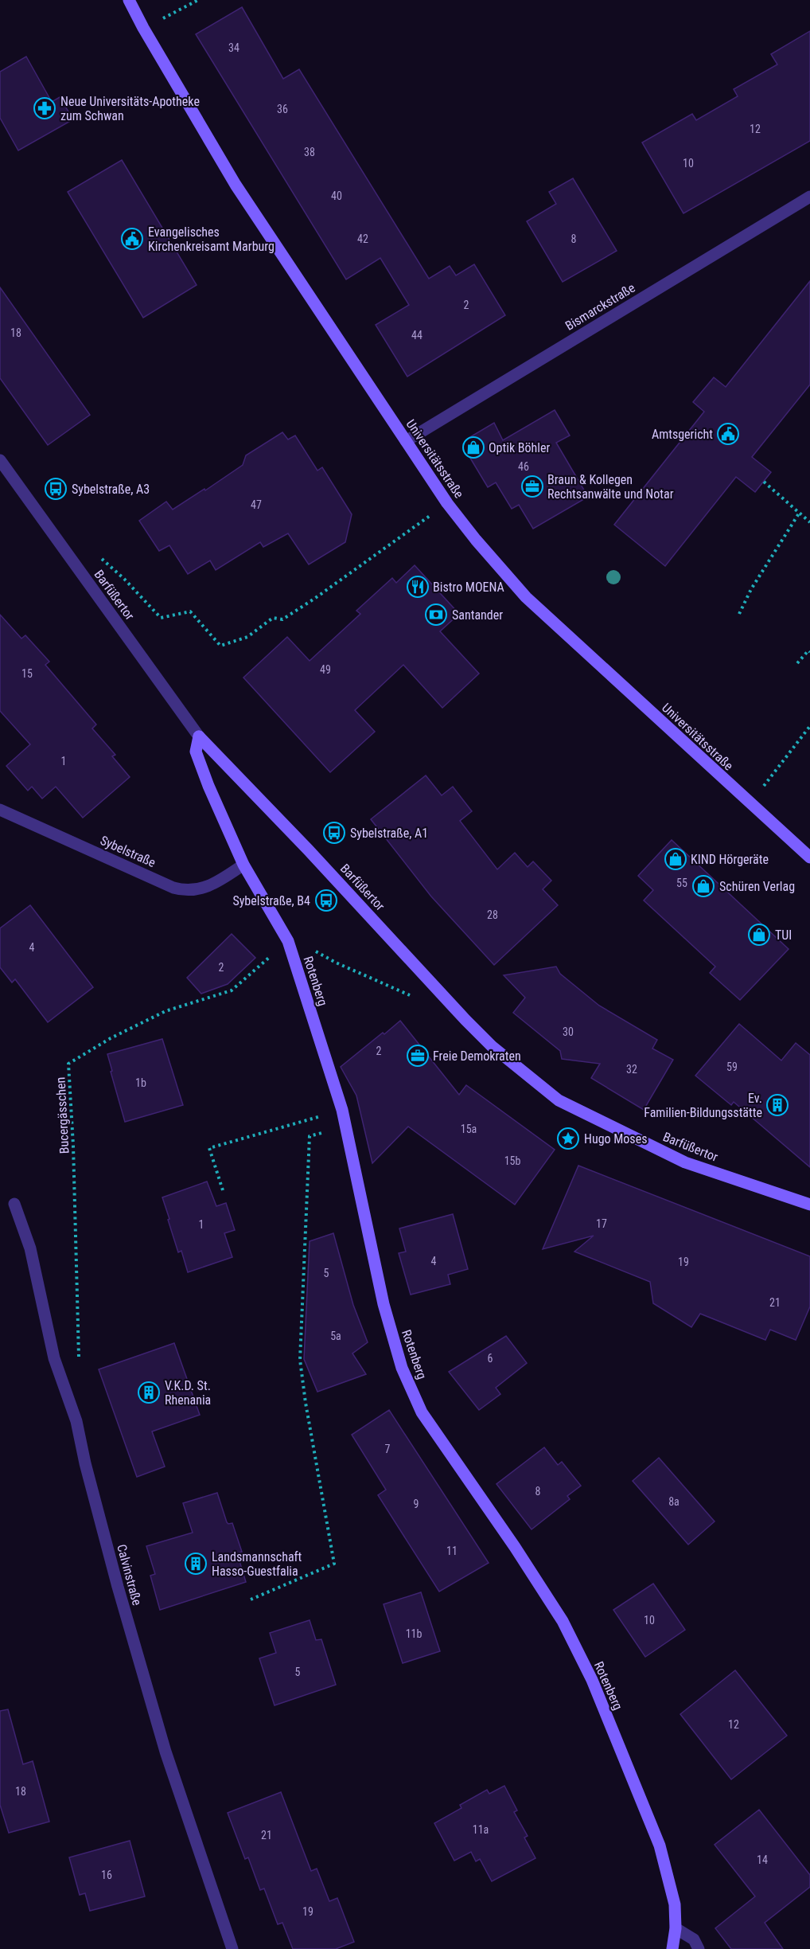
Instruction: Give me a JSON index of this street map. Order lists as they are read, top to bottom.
{
  "streets": {
    "street": [
      "Bismarckstraße",
      "Universitätsstraße",
      "Barfüßertor",
      "Sybelstraße",
      "Rotenberg",
      "Calvinstraße"
    ],
    "path": ["Bucergässchen"]
  },
  "crossings": [
    ["Bismarckstraße", "Universitätsstraße"],
    ["Barfüßertor", "Rotenberg"],
    ["Sybelstraße", "Rotenberg"],
    ["Rotenberg", "Bucergässchen"]
  ],
  "places": {
    "pharmacy": ["Neue Universitäts-Apotheke zum Schwan"],
    "public building": ["Evangelisches Kirchenkreisamt Marburg", "Amtsgericht"],
    "shop": [
      "Optik Böhler",
      "KIND Hörgeräte",
      "Schüren Verlag",
      "TUI"
    ],
    "office": ["Braun & Kollegen Rechtsanwälte und Notar", "Freie Demokraten"],
    "bus stop": ["Sybelstraße, A3", "Sybelstraße, A1", "Sybelstraße, B4"],
    "restaurant": ["Bistro MOENA"],
    "bank": ["Santander"],
    "building": ["Ev. Familien-Bildungsstätte", "V.K.D. St. Rhenania", "Landsmannschaft Hasso-Guestfalia"],
    "place": ["Hugo Moses"]
  },
  "house_numbers": [
    "34",
    "36",
    "12",
    "38",
    "10",
    "40",
    "42",
    "8",
    "2",
    "18",
    "44",
    "46",
    "47",
    "49",
    "15",
    "1",
    "55",
    "28",
    "4",
    "2",
    "30",
    "2",
    "59",
    "32",
    "1b",
    "15a",
    "15b",
    "17",
    "1",
    "4",
    "19",
    "5",
    "21",
    "5a",
    "6",
    "7",
    "8",
    "8a",
    "9",
    "11",
    "10",
    "11b",
    "5",
    "12",
    "18",
    "11a",
    "21",
    "14",
    "16",
    "19"
  ]
}
